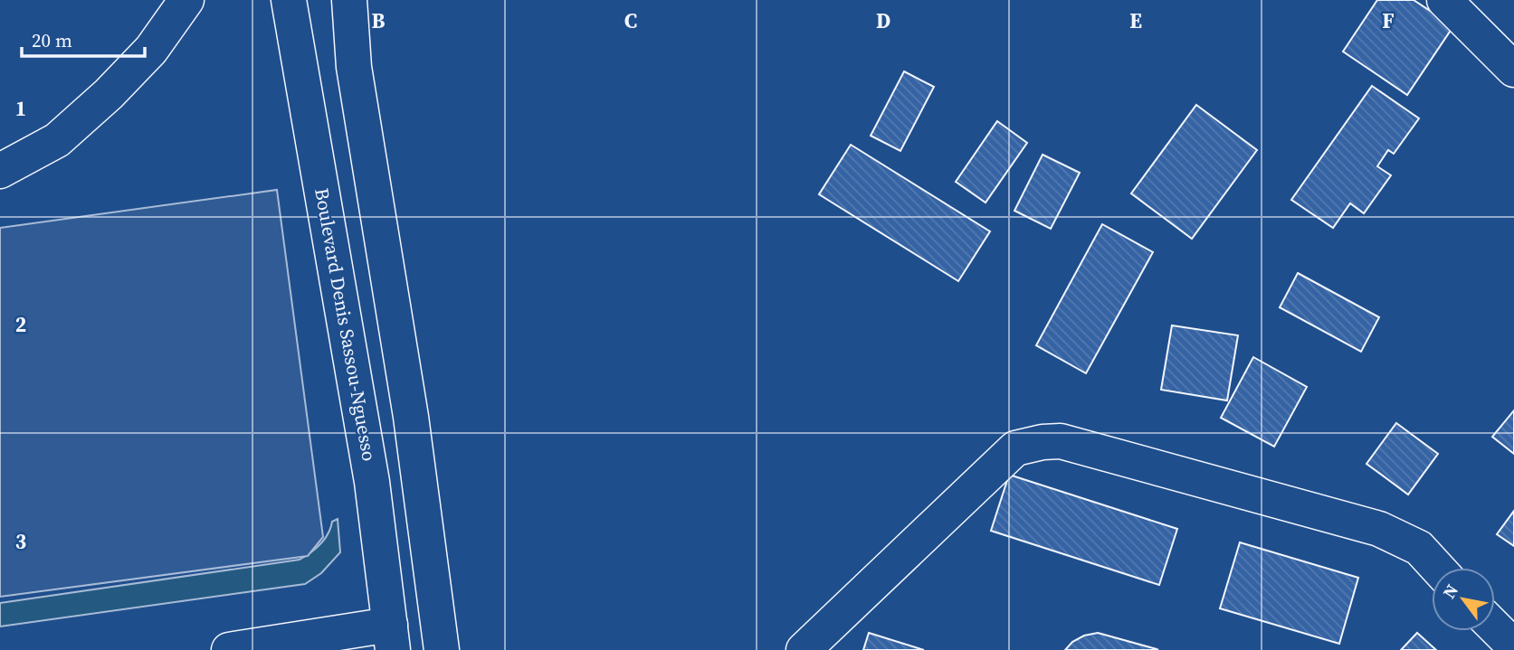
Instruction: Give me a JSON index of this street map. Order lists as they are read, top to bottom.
{
  "streets": {
    "main road": ["Boulevard Denis Sassou-Nguesso"]
  },
  "scale_bar": "20 m",
  "north": "top left",
  "grid": {
    "columns": [
      "B",
      "C",
      "D",
      "E",
      "F"
    ],
    "rows": ["1", "2", "3"]
  }
}
